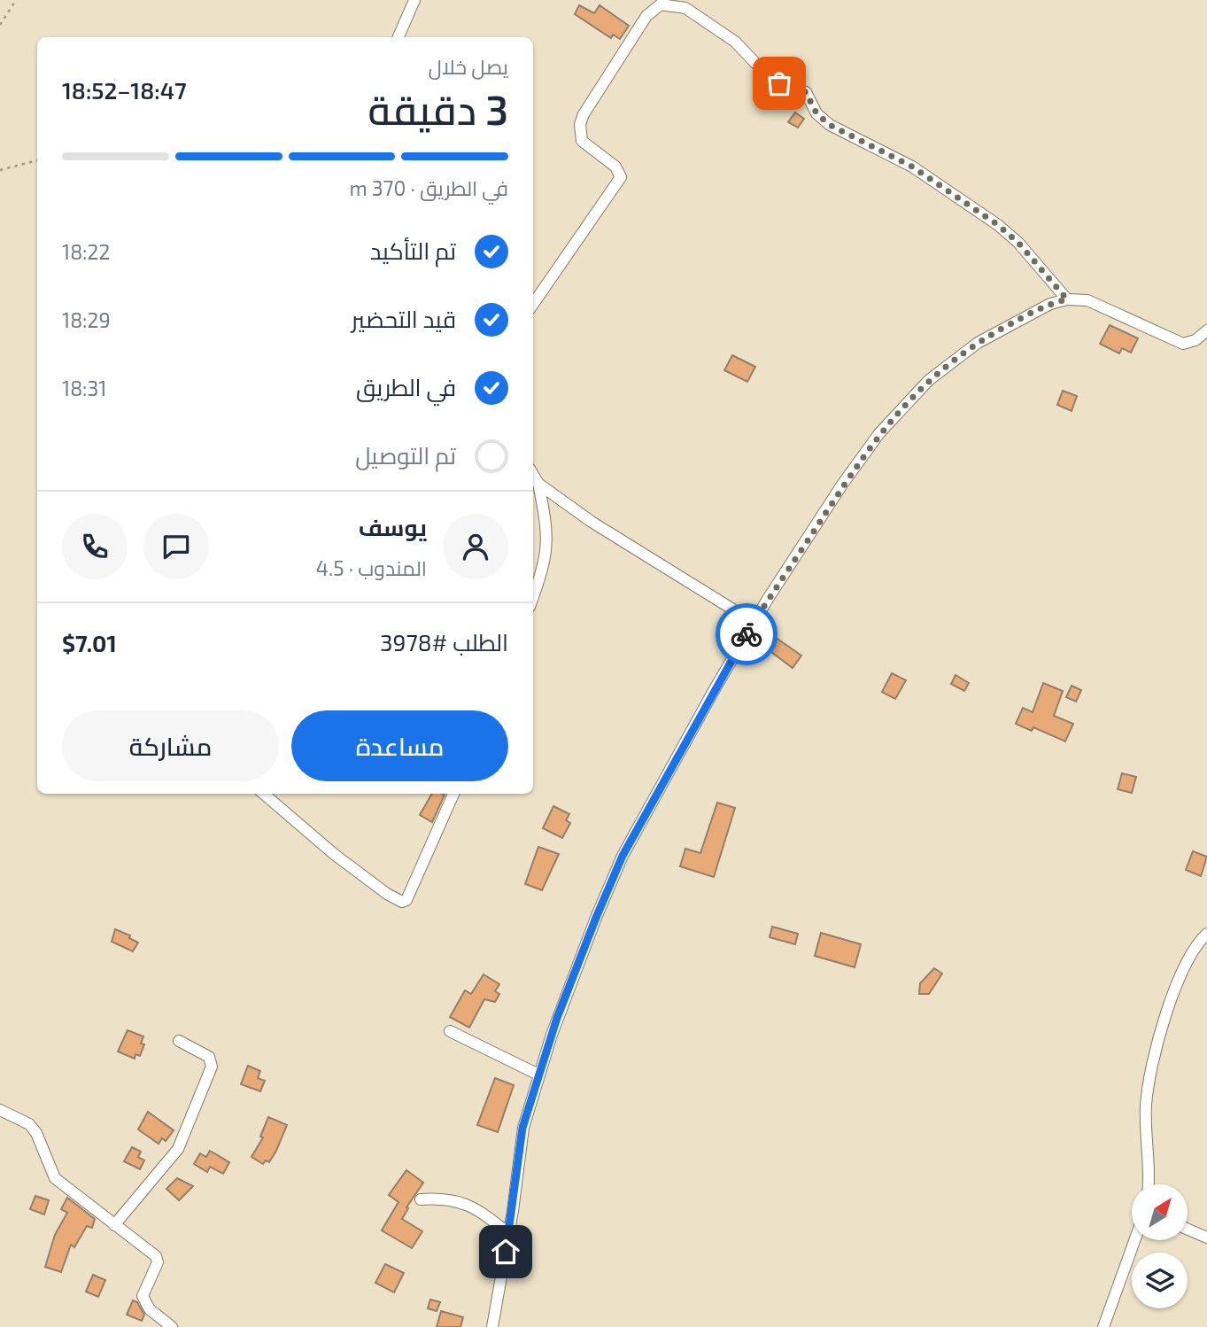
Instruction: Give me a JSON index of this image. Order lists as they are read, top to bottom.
{
  "north": "top right",
  "page": {
    "heading": ["3 دقيقة", "يصل خلال", "18:47–18:52"],
    "panel": [
      "يوسف",
      "المندوب · 4.5",
      "الطلب #3978",
      "$7.01"
    ],
    "bar": "في الطريق · 370 m",
    "list": [
      ["تم التأكيد", "18:22"],
      ["قيد التحضير", "18:29"],
      ["في الطريق", "18:31"],
      "تم التوصيل"
    ],
    "buttons": ["مساعدة", "مشاركة"]
  }
}
